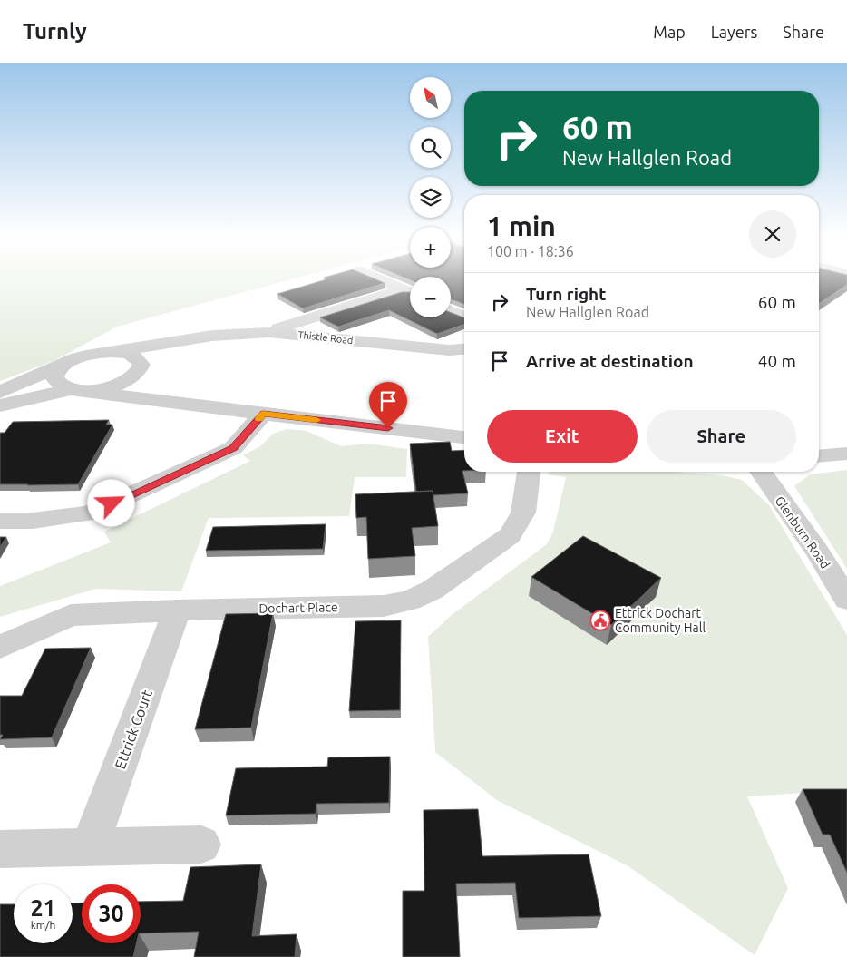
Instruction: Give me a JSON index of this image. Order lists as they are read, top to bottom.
{
  "streets": {
    "street": [
      "Thistle Road",
      "Glenburn Road",
      "Dochart Place",
      "Ettrick Court"
    ]
  },
  "crossings": [
    ["Dochart Place", "Ettrick Court"]
  ],
  "places": {
    "public building": ["Ettrick Dochart Community Hall"]
  },
  "north": "top left",
  "page": {
    "header": "Turnly",
    "nav": ["Map", "Layers", "Share"],
    "map_buttons": ["+", "−"],
    "turn": ["60 m", "New Hallglen Road"],
    "heading": ["1 min", "100 m · 18:36"],
    "list": [
      {
        "name": "Turn right",
        "note": "New Hallglen Road",
        "value": "60 m"
      },
      {
        "name": "Arrive at destination",
        "value": "40 m"
      }
    ],
    "buttons": ["Exit", "Share"],
    "speed": "21 km/h",
    "limit": "30"
  }
}
